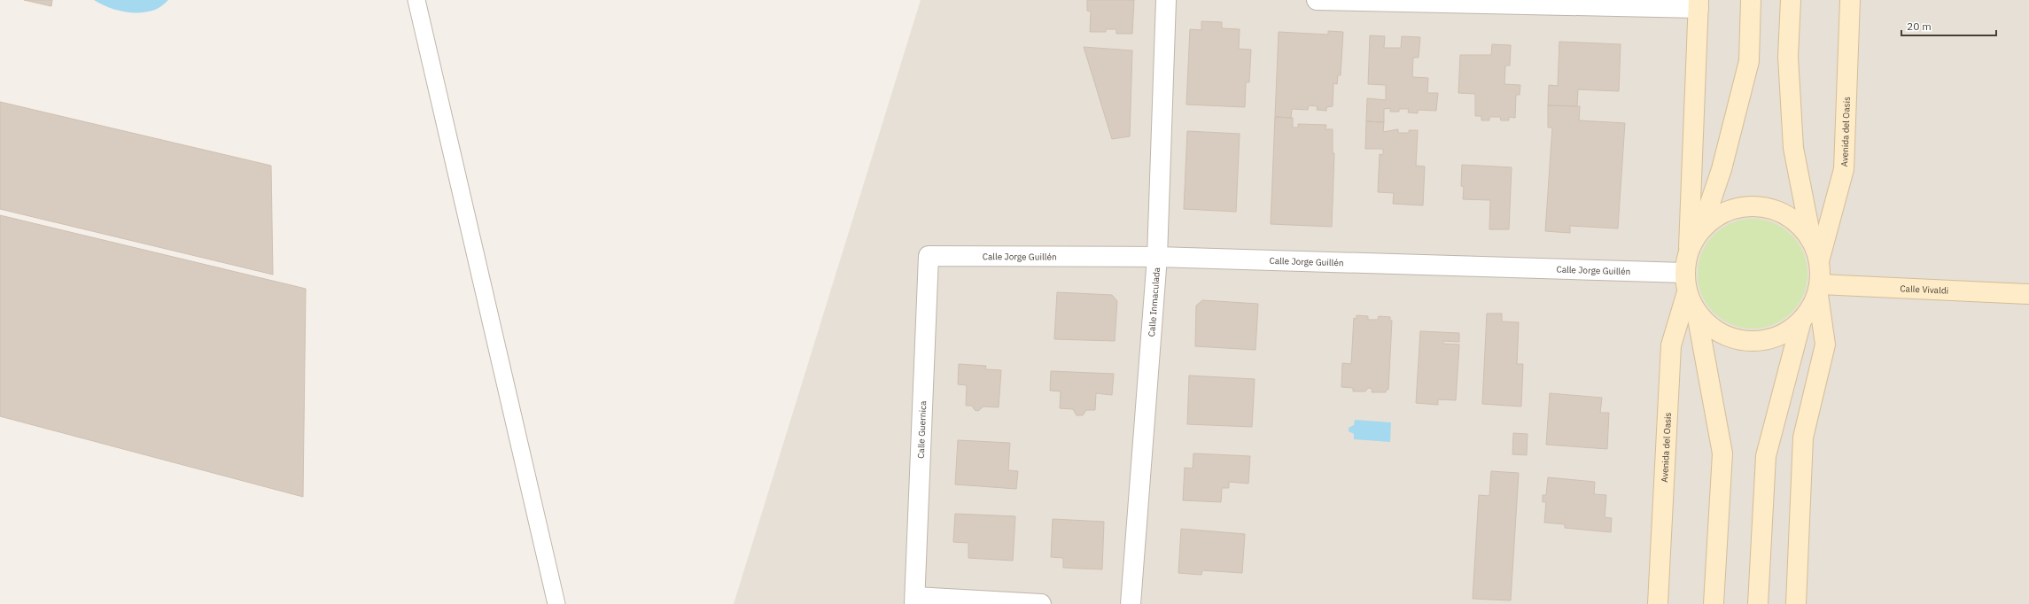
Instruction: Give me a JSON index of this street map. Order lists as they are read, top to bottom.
{
  "streets": {
    "main road": ["Avenida del Oasis", "Calle Vivaldi"],
    "street": ["Calle Jorge Guillén", "Calle Inmaculada", "Calle Guernica"]
  },
  "crossings": [
    ["Calle Jorge Guillén", "Calle Inmaculada"],
    ["Calle Jorge Guillén", "Calle Guernica"]
  ],
  "scale_bar": "20 m"
}
